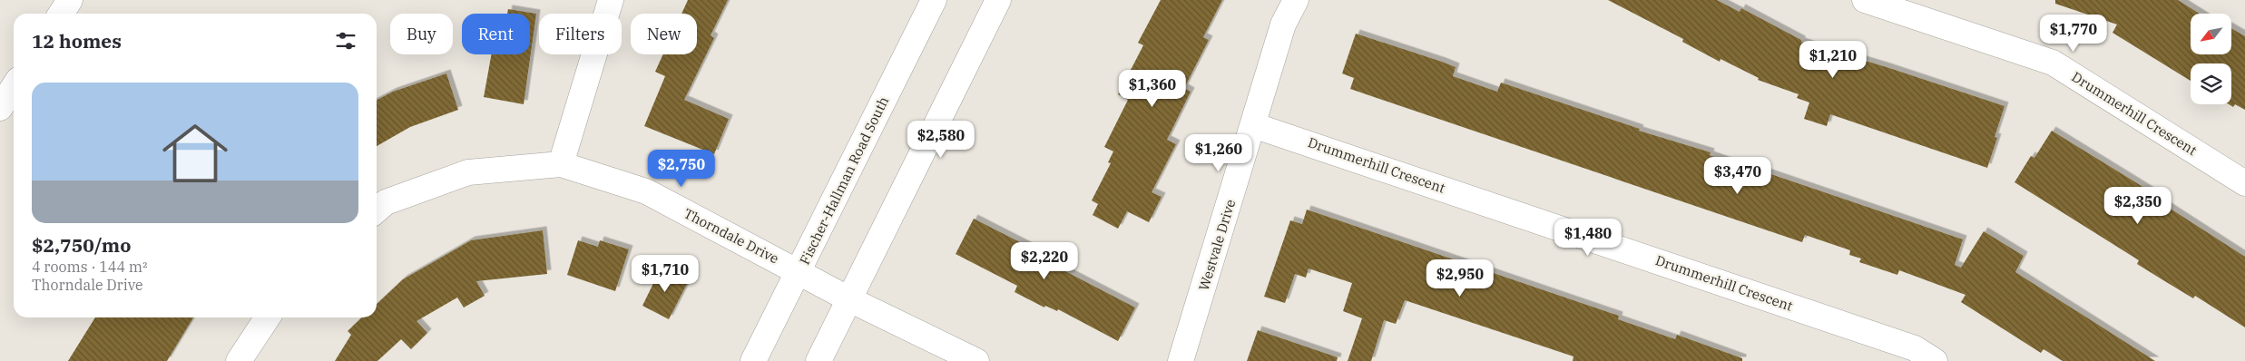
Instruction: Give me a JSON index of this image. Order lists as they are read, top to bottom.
{
  "streets": {
    "street": [
      "Drummerhill Crescent",
      "Fischer-Hallman Road South",
      "Thorndale Drive",
      "Westvale Drive"
    ]
  },
  "crossings": [
    ["Drummerhill Crescent", "Westvale Drive"],
    ["Fischer-Hallman Road South", "Thorndale Drive"]
  ],
  "north": "bottom left",
  "page": {
    "chip": [
      "Buy",
      "Rent",
      "Filters",
      "New"
    ],
    "heading": "12 homes",
    "price": [
      "$1,770",
      "$1,210",
      "$1,360",
      "$2,580",
      "$1,260",
      "$2,750",
      "$3,470",
      "$2,350",
      "$1,480",
      "$2,220",
      "$1,710",
      "$2,950"
    ],
    "list": [
      {
        "name": "$2,750/mo",
        "note": "4 rooms · 144 m² · Thorndale Drive"
      }
    ]
  }
}
